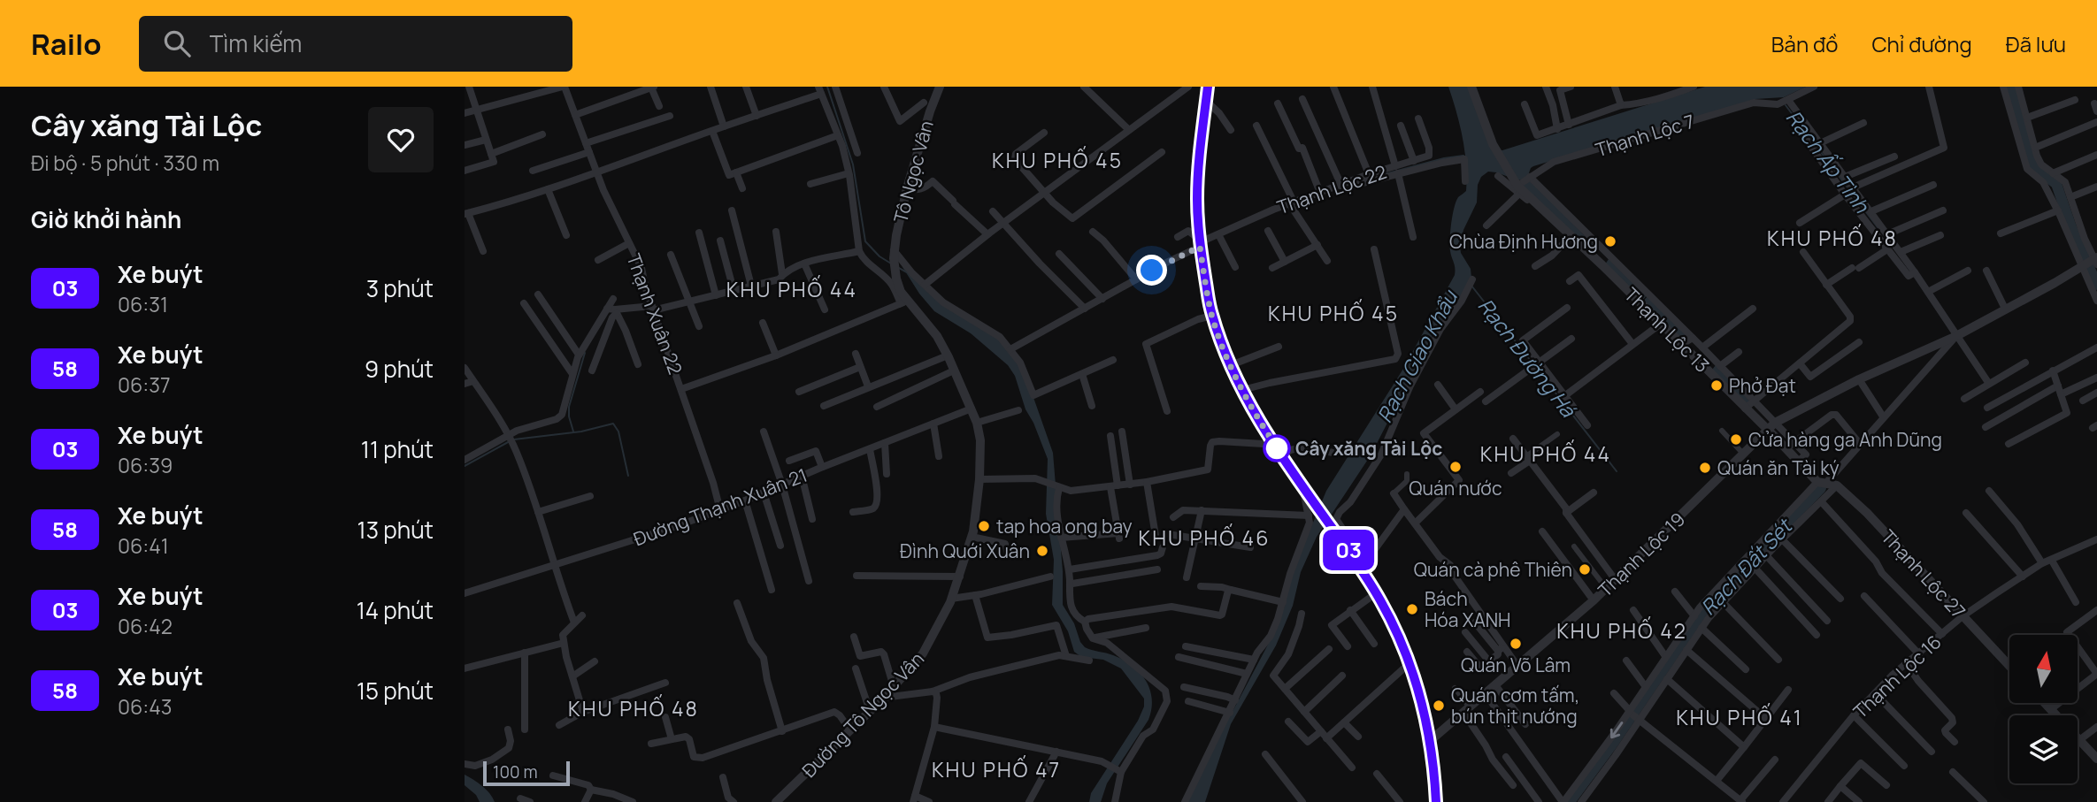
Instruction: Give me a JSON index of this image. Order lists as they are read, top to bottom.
{
  "streets": {
    "street": [
      "Thạnh Lộc 7",
      "Tô Ngọc Vân",
      "Thạnh Lộc 22",
      "Thạnh Xuân 22",
      "Thạnh Lộc 13",
      "Đường Thạnh Xuân 21",
      "Thạnh Lộc 19",
      "Thạnh Lộc 27",
      "Thạnh Lộc 16",
      "Đường Tô Ngọc Vân"
    ]
  },
  "crossings": [
    ["Thạnh Lộc 7", "Thạnh Lộc 13"],
    ["Tô Ngọc Vân", "Đường Tô Ngọc Vân"],
    ["Thạnh Xuân 22", "Đường Thạnh Xuân 21"],
    ["Thạnh Lộc 13", "Thạnh Lộc 19"],
    ["Thạnh Lộc 13", "Thạnh Lộc 27"],
    ["Đường Thạnh Xuân 21", "Đường Tô Ngọc Vân"],
    ["Thạnh Lộc 27", "Thạnh Lộc 16"]
  ],
  "districts": [
    "KHU PHỐ 45",
    "KHU PHỐ 48",
    "KHU PHỐ 44",
    "KHU PHỐ 45",
    "KHU PHỐ 44",
    "KHU PHỐ 46",
    "KHU PHỐ 42",
    "KHU PHỐ 48",
    "KHU PHỐ 41",
    "KHU PHỐ 47"
  ],
  "water": [
    "Rạch Ấp Tình",
    "Rạch Giao Khẩu",
    "Rạch Đường Há",
    "Rạch Đất Sét"
  ],
  "places": [
    "Chùa Định Hương",
    "Phở Đạt",
    "Cửa hàng ga Anh Dũng",
    "Cây xăng Tài Lộc",
    "Quán nước",
    "Quán ăn Tài ký",
    "tap hoa ong bay",
    "Đình Quới Xuân",
    "Quán cà phê Thiên",
    "Bách Hóa XANH",
    "Quán Võ Lâm",
    "Quán cơm tấm, bún thịt nướng"
  ],
  "lines": ["bus line 03"],
  "scale_bar": "100 m",
  "north": "top",
  "page": {
    "header": "Railo",
    "search": "Tìm kiếm",
    "nav": ["Bản đồ", "Chỉ đường", "Đã lưu"],
    "heading": [
      ["Cây xăng Tài Lộc", "Đi bộ · 5 phút · 330 m"],
      "Giờ khởi hành"
    ],
    "on_map": "03",
    "list": [
      {
        "mark": "03",
        "name": "Xe buýt",
        "note": "06:31",
        "value": "3 phút"
      },
      {
        "mark": "58",
        "name": "Xe buýt",
        "note": "06:37",
        "value": "9 phút"
      },
      {
        "mark": "03",
        "name": "Xe buýt",
        "note": "06:39",
        "value": "11 phút"
      },
      {
        "mark": "58",
        "name": "Xe buýt",
        "note": "06:41",
        "value": "13 phút"
      },
      {
        "mark": "03",
        "name": "Xe buýt",
        "note": "06:42",
        "value": "14 phút"
      },
      {
        "mark": "58",
        "name": "Xe buýt",
        "note": "06:43",
        "value": "15 phút"
      }
    ],
    "scale": "100 m"
  }
}
